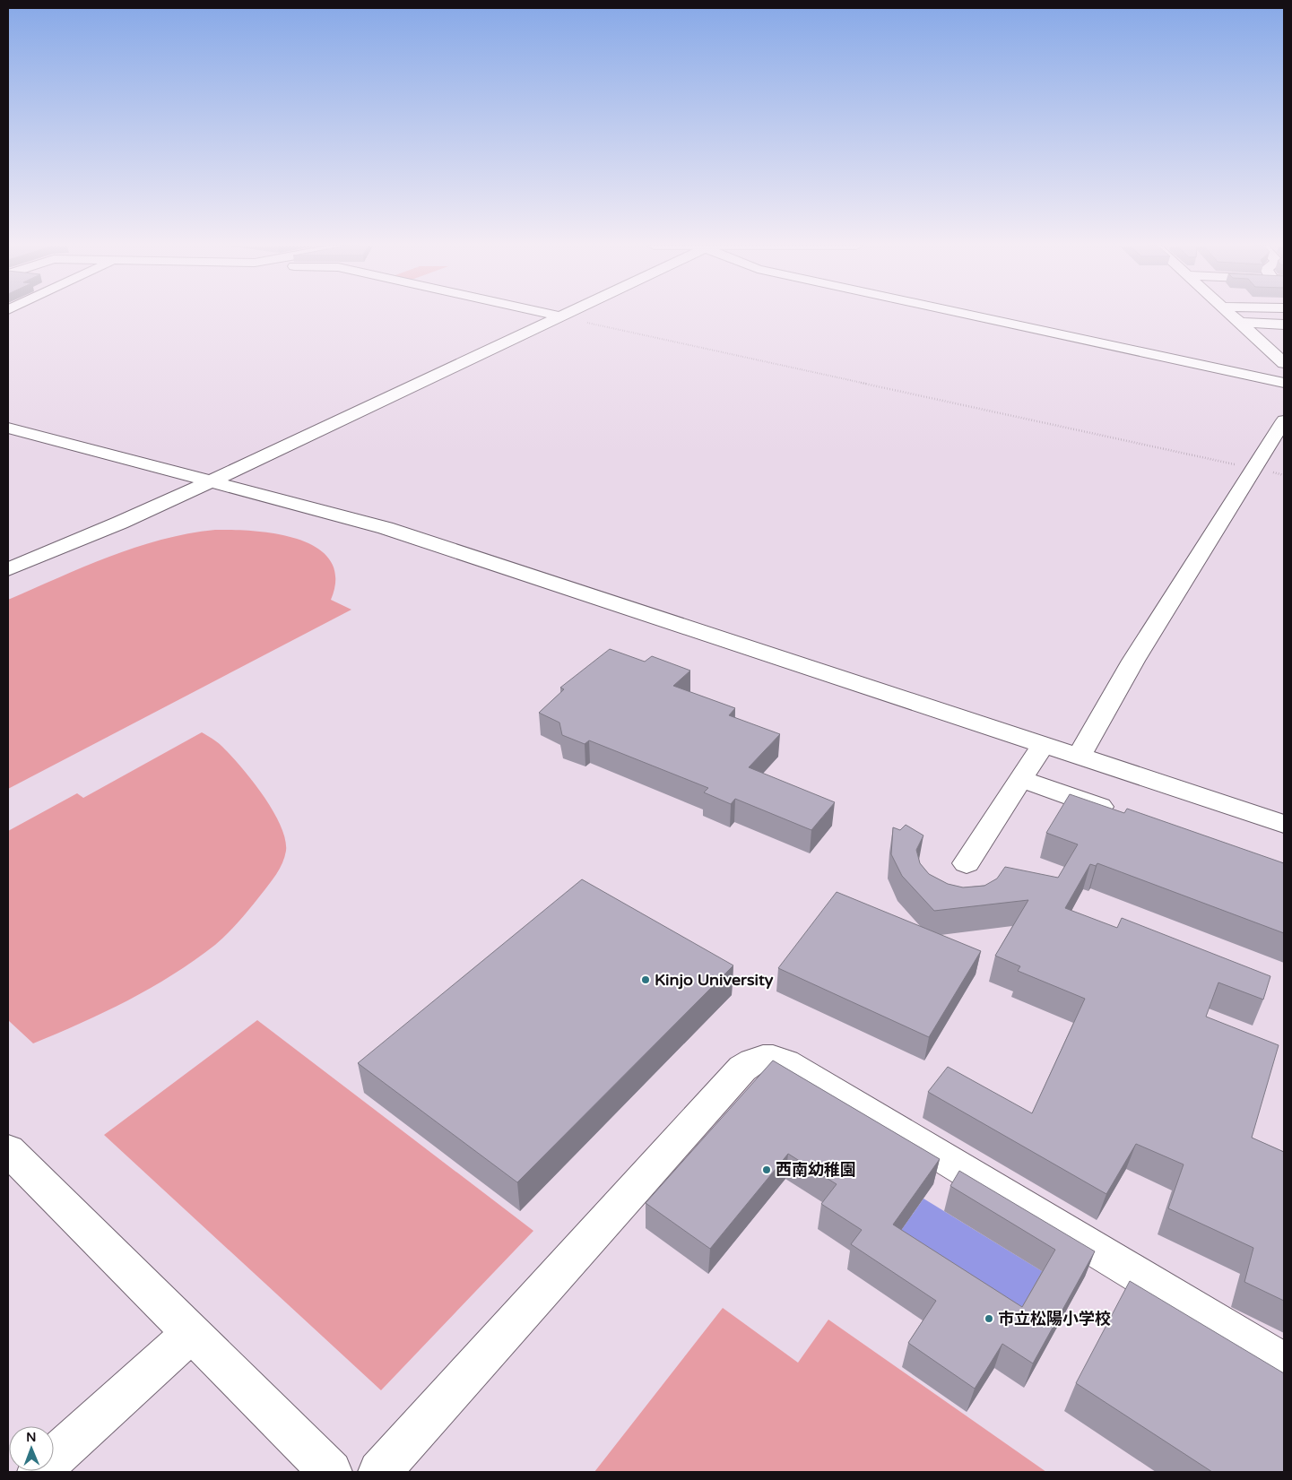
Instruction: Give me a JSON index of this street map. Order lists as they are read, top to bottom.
{
  "places": ["Kinjo University", "西南幼稚園", "市立松陽小学校"],
  "north": "top"
}
